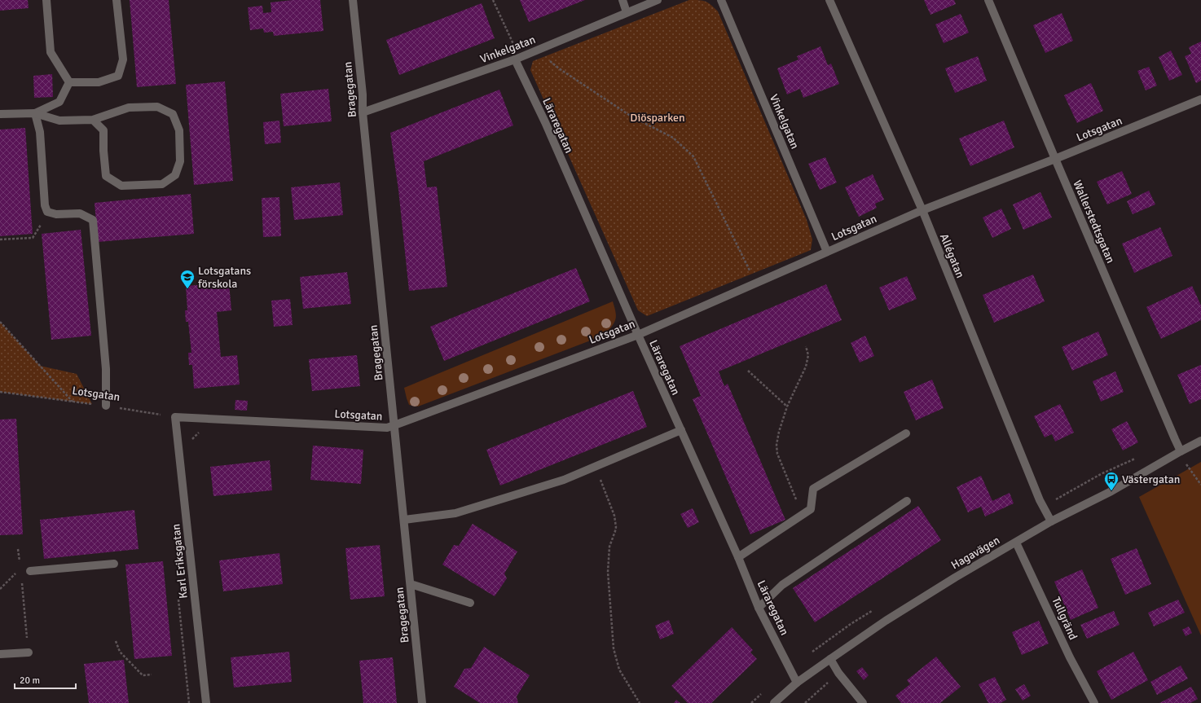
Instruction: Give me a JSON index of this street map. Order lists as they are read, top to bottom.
{
  "streets": {
    "street": [
      "Vinkelgatan",
      "Bragegatan",
      "Läraregatan",
      "Lotsgatan",
      "Wallerstedtsgatan",
      "Allégatan",
      "Hagavägen",
      "Karl Eriksgatan",
      "Tullgränd"
    ]
  },
  "crossings": [
    ["Vinkelgatan", "Bragegatan"],
    ["Vinkelgatan", "Läraregatan"],
    ["Vinkelgatan", "Lotsgatan"],
    ["Bragegatan", "Lotsgatan"],
    ["Läraregatan", "Lotsgatan"],
    ["Läraregatan", "Hagavägen"],
    ["Lotsgatan", "Wallerstedtsgatan"],
    ["Lotsgatan", "Allégatan"],
    ["Lotsgatan", "Karl Eriksgatan"],
    ["Wallerstedtsgatan", "Hagavägen"],
    ["Allégatan", "Hagavägen"],
    ["Hagavägen", "Tullgränd"]
  ],
  "parks": ["Diösparken"],
  "places": {
    "school or university": ["Lotsgatans förskola"],
    "bus stop": ["Västergatan"]
  },
  "scale_bar": "20 m"
}
